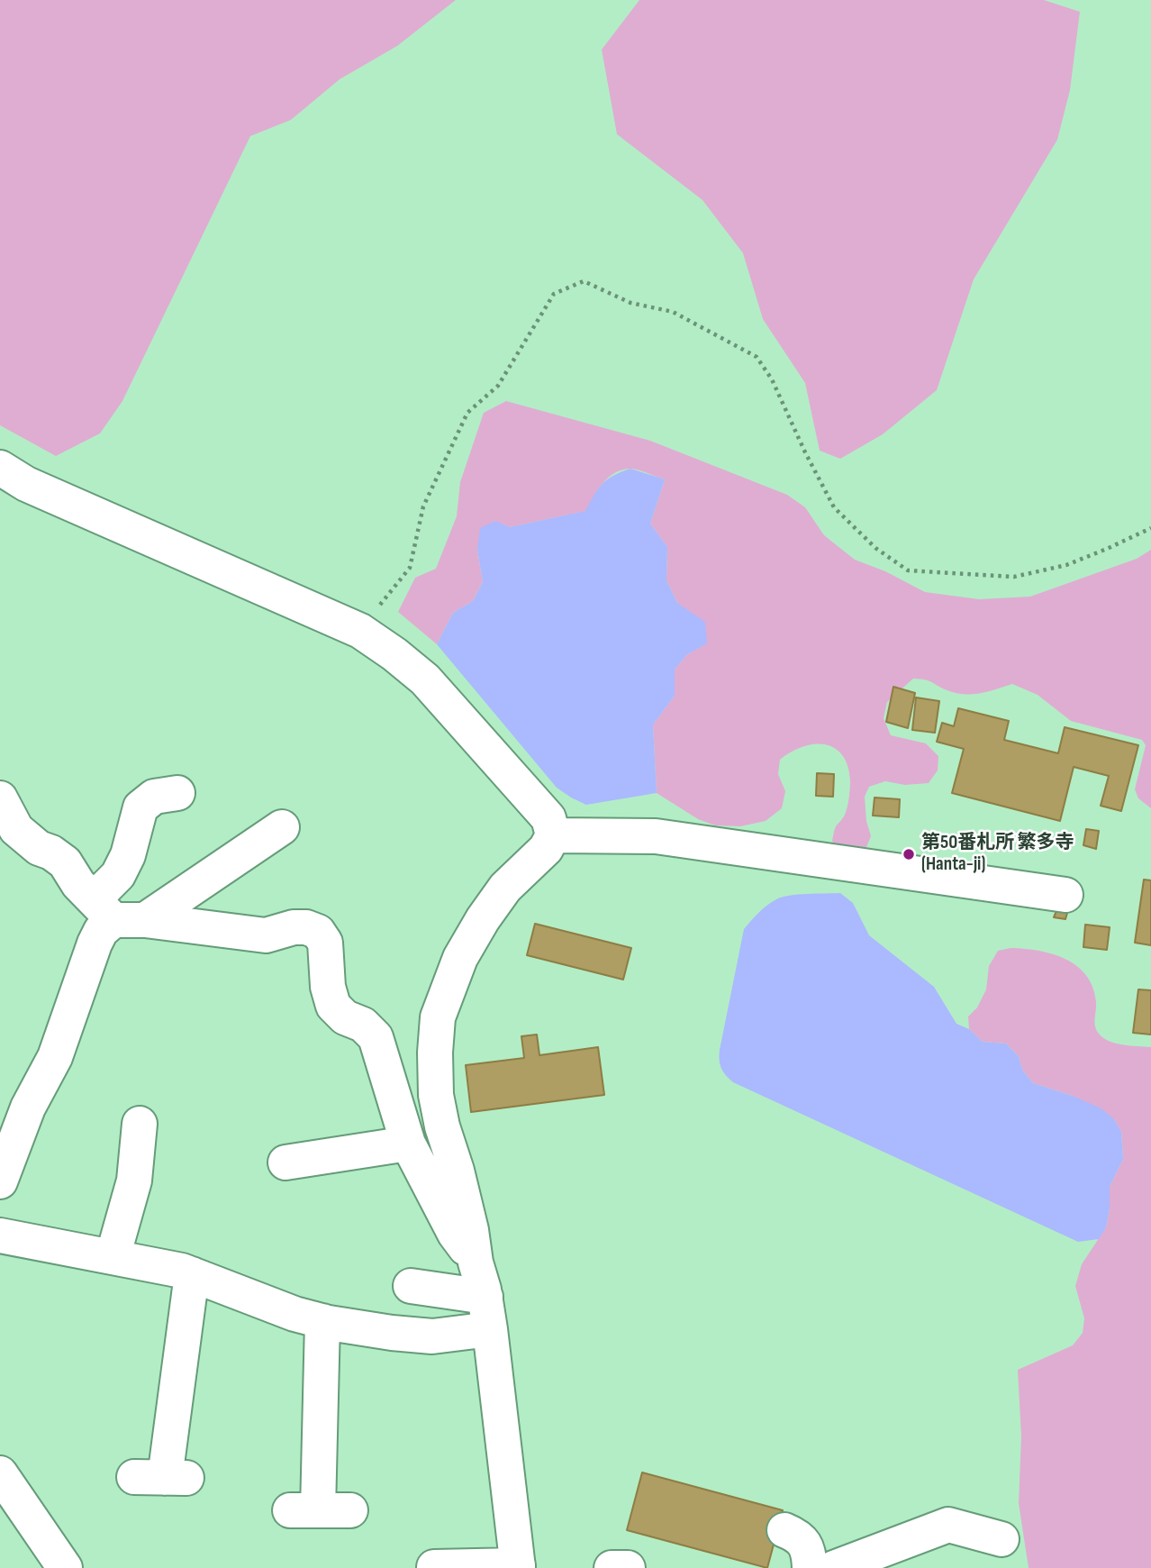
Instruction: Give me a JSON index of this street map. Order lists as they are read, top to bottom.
{
  "places": ["第50番札所 繁多寺 (Hanta-ji)"]
}
